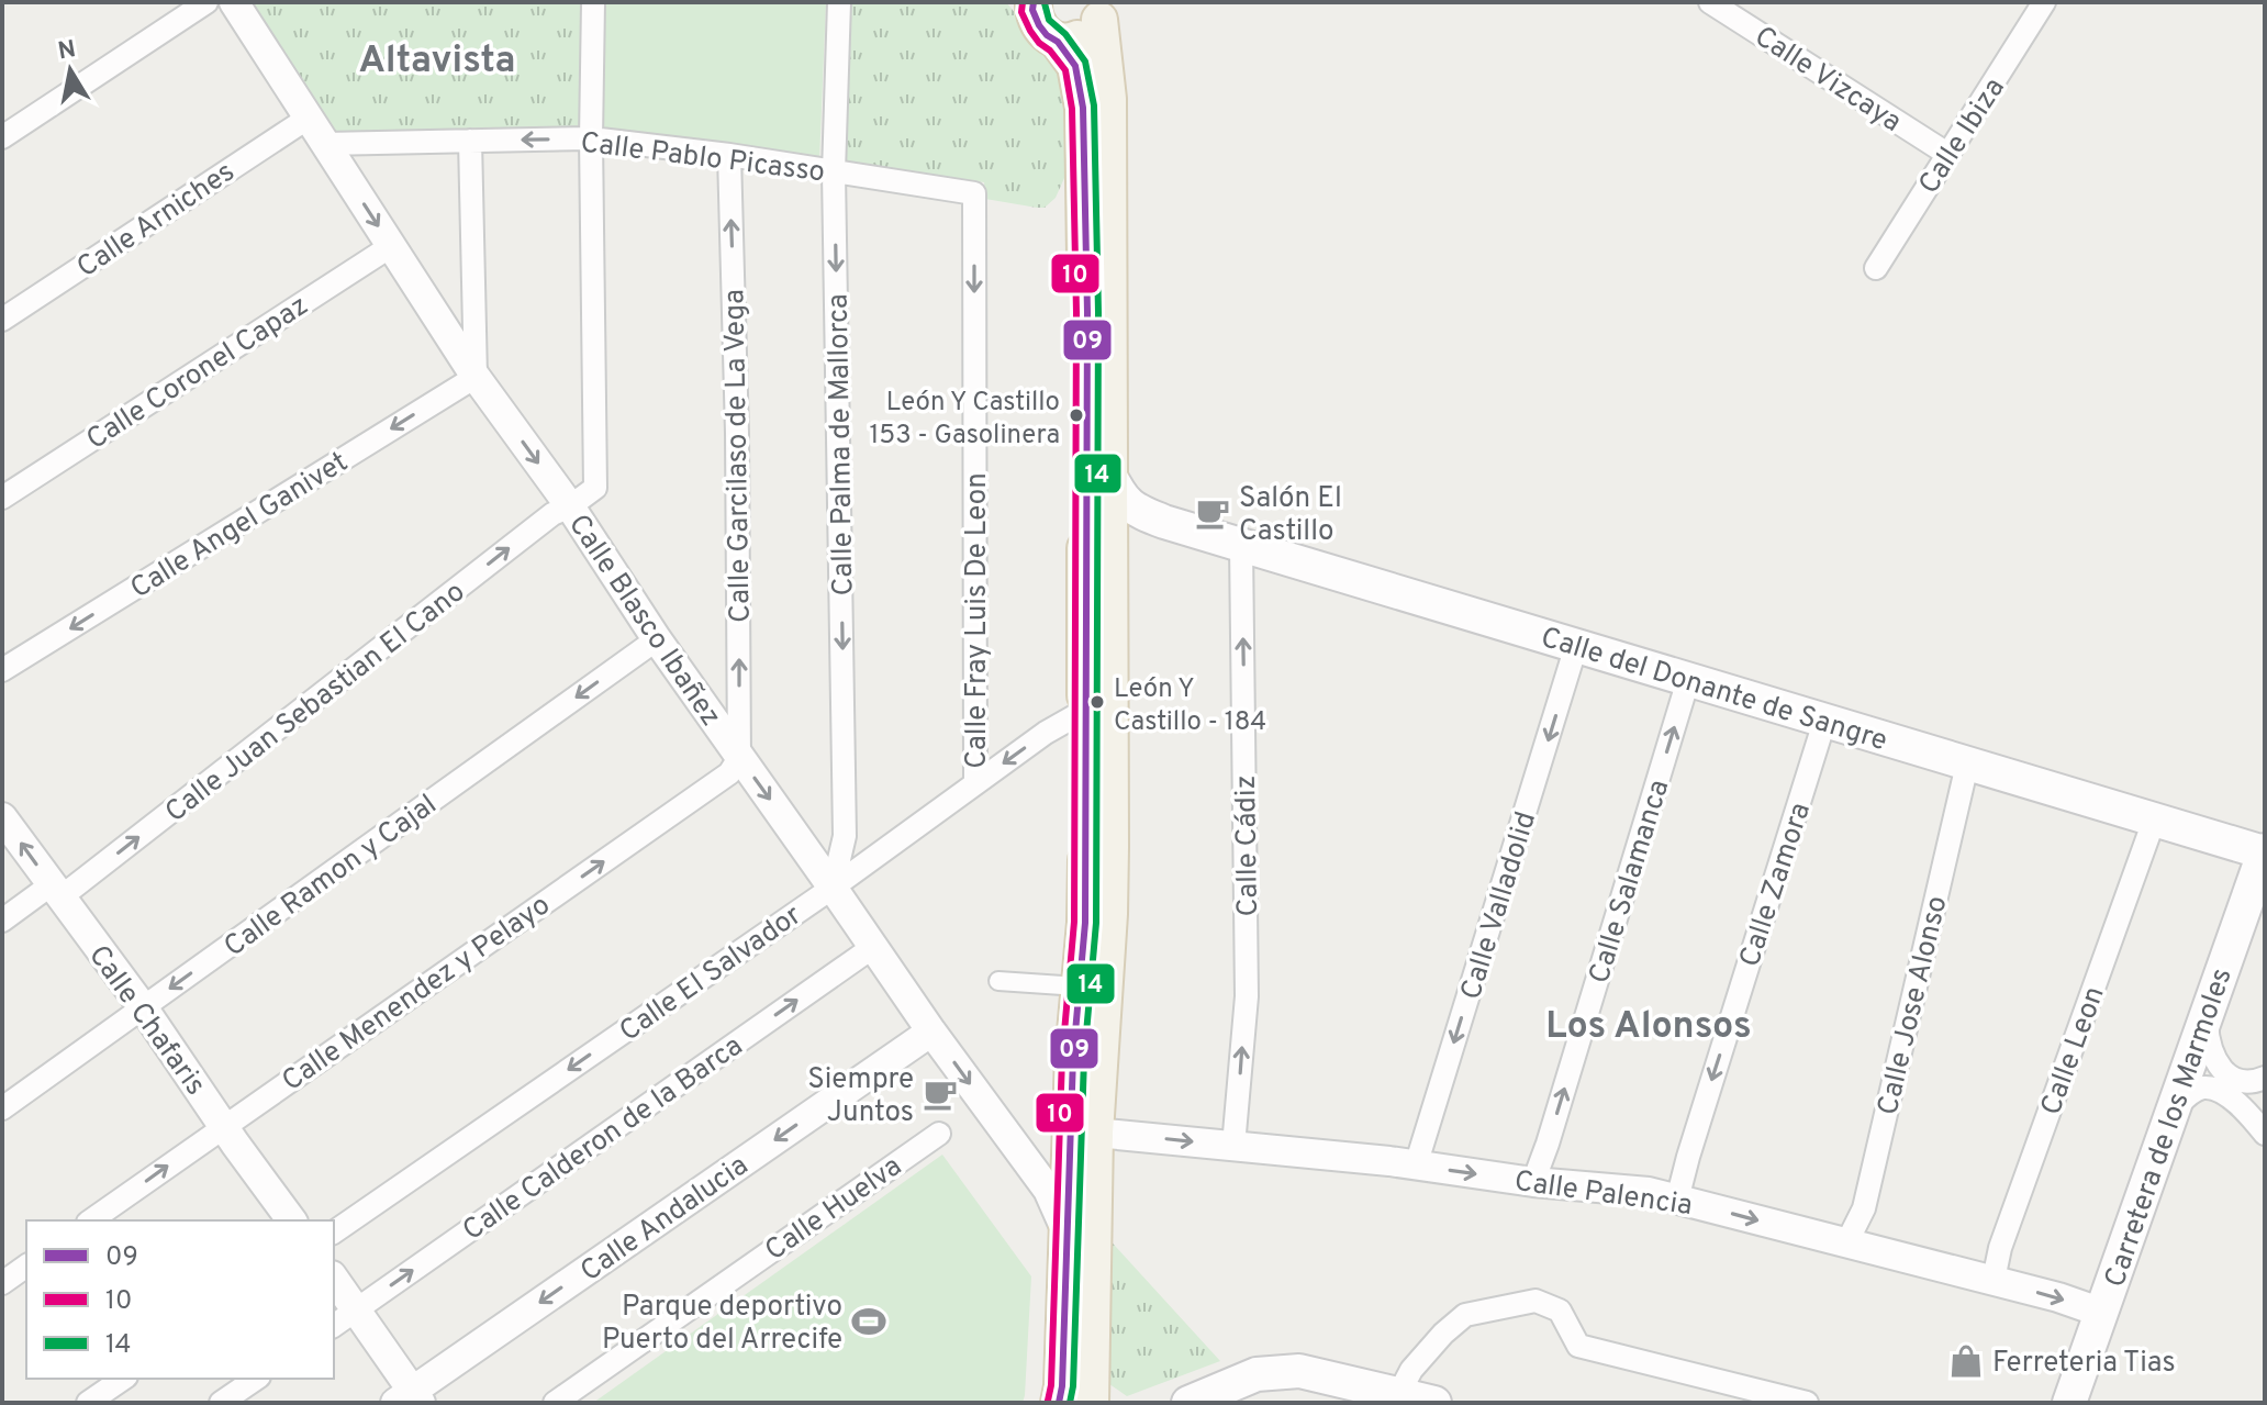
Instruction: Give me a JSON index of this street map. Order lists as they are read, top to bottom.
{
  "streets": {
    "main road": ["Calle del Donante de Sangre", "Carretera de los Marmoles"],
    "street": [
      "Calle Vizcaya",
      "Calle Ibiza",
      "Calle Pablo Picasso",
      "Calle Arniches",
      "Calle Coronel Capaz",
      "Calle Palma de Mallorca",
      "Calle Garcilaso de La Vega",
      "Calle Angel Ganivet",
      "Calle Blasco Ibañez",
      "Calle Fray Luis De Leon",
      "Calle Juan Sebastian El Cano",
      "Calle Cádiz",
      "Calle Ramon y Cajal",
      "Calle Salamanca",
      "Calle Zamora",
      "Calle Valladolid",
      "Calle El Salvador",
      "Calle Menendez y Pelayo",
      "Calle Jose Alonso",
      "Calle Chafaris",
      "Calle Leon",
      "Calle Calderon de la Barca",
      "Calle Palencia",
      "Calle Huelva",
      "Calle Andalucia"
    ]
  },
  "crossings": [
    ["Calle Vizcaya", "Calle Ibiza"],
    ["Calle Pablo Picasso", "Calle Palma de Mallorca"],
    ["Calle Pablo Picasso", "Calle Garcilaso de La Vega"],
    ["Calle Pablo Picasso", "Calle Blasco Ibañez"],
    ["Calle Pablo Picasso", "Calle Fray Luis De Leon"],
    ["Calle Pablo Picasso", "Calle Juan Sebastian El Cano"],
    ["Calle Arniches", "Calle Blasco Ibañez"],
    ["Calle Coronel Capaz", "Calle Blasco Ibañez"],
    ["Calle Palma de Mallorca", "Calle Blasco Ibañez"],
    ["Calle Palma de Mallorca", "Calle El Salvador"],
    ["Calle Garcilaso de La Vega", "Calle Blasco Ibañez"],
    ["Calle Garcilaso de La Vega", "Calle Menendez y Pelayo"],
    ["Calle Angel Ganivet", "Calle Blasco Ibañez"],
    ["Calle Blasco Ibañez", "Calle Juan Sebastian El Cano"],
    ["Calle Blasco Ibañez", "Calle Ramon y Cajal"],
    ["Calle Blasco Ibañez", "Calle El Salvador"],
    ["Calle Blasco Ibañez", "Calle Menendez y Pelayo"],
    ["Calle Blasco Ibañez", "Calle Calderon de la Barca"],
    ["Calle Blasco Ibañez", "Calle Andalucia"],
    ["Calle Fray Luis De Leon", "Calle El Salvador"],
    ["Calle del Donante de Sangre", "Calle Cádiz"],
    ["Calle del Donante de Sangre", "Calle Salamanca"],
    ["Calle del Donante de Sangre", "Calle Zamora"],
    ["Calle del Donante de Sangre", "Calle Valladolid"],
    ["Calle del Donante de Sangre", "Calle Jose Alonso"],
    ["Calle del Donante de Sangre", "Calle Leon"],
    ["Calle del Donante de Sangre", "Carretera de los Marmoles"],
    ["Calle Juan Sebastian El Cano", "Calle Chafaris"],
    ["Calle Cádiz", "Calle Palencia"],
    ["Calle Ramon y Cajal", "Calle Chafaris"],
    ["Calle Salamanca", "Calle Palencia"],
    ["Calle Zamora", "Calle Palencia"],
    ["Calle Valladolid", "Calle Palencia"],
    ["Calle Menendez y Pelayo", "Calle Chafaris"],
    ["Calle Jose Alonso", "Calle Palencia"],
    ["Calle Leon", "Calle Palencia"],
    ["Carretera de los Marmoles", "Calle Palencia"]
  ],
  "one_way": [
    "Calle Palma de Mallorca",
    "Calle Garcilaso de La Vega",
    "Calle Angel Ganivet",
    "Calle Blasco Ibañez",
    "Calle Fray Luis De Leon",
    "Calle Juan Sebastian El Cano",
    "Calle Cádiz",
    "Calle Ramon y Cajal",
    "Calle Salamanca",
    "Calle Zamora",
    "Calle Valladolid",
    "Calle El Salvador",
    "Calle Menendez y Pelayo",
    "Calle Calderon de la Barca",
    "Calle Palencia",
    "Calle Andalucia"
  ],
  "districts": ["Altavista", "Los Alonsos"],
  "places": {
    "other": ["León Y Castillo 153 - Gasolinera", "León Y Castillo - 184"],
    "cafe": ["Salón El Castillo", "Siempre Juntos"],
    "sports": ["Parque deportivo Puerto del Arrecife"],
    "shop": ["Ferreteria Tias"]
  },
  "lines": ["transit line 09", "transit line 10", "transit line 14"],
  "legend": ["09", "10", "14"],
  "north": "top"
}
